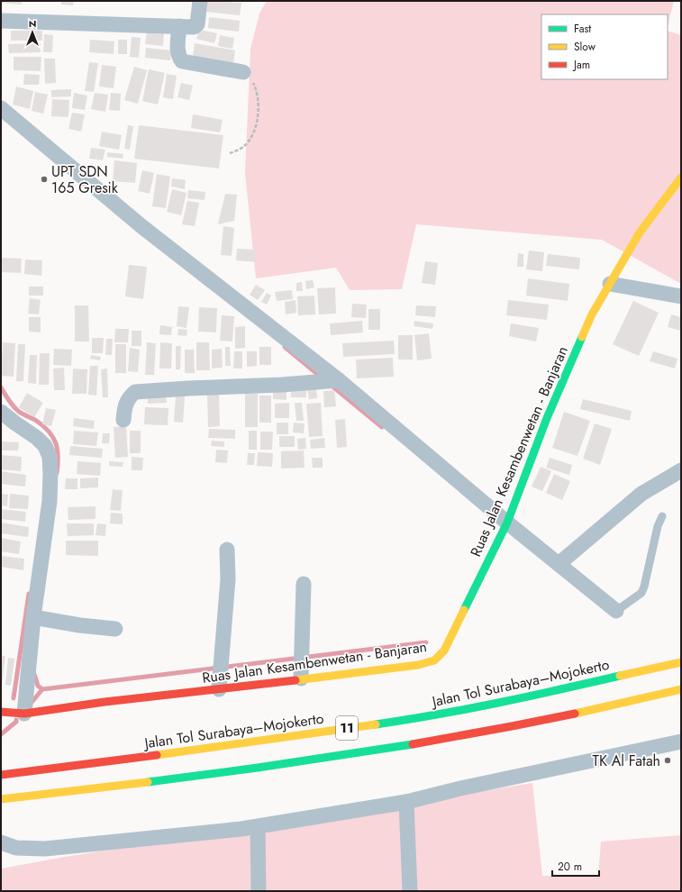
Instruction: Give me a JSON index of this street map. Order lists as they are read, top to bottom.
{
  "streets": {
    "main road": ["Ruas Jalan Kesambenwetan - Banjaran", "Jalan Tol Surabaya–Mojokerto", "11"]
  },
  "places": ["UPT SDN 165 Gresik", "TK Al Fatah"],
  "legend": ["Fast", "Slow", "Jam"],
  "scale_bar": "20 m",
  "north": "top"
}
